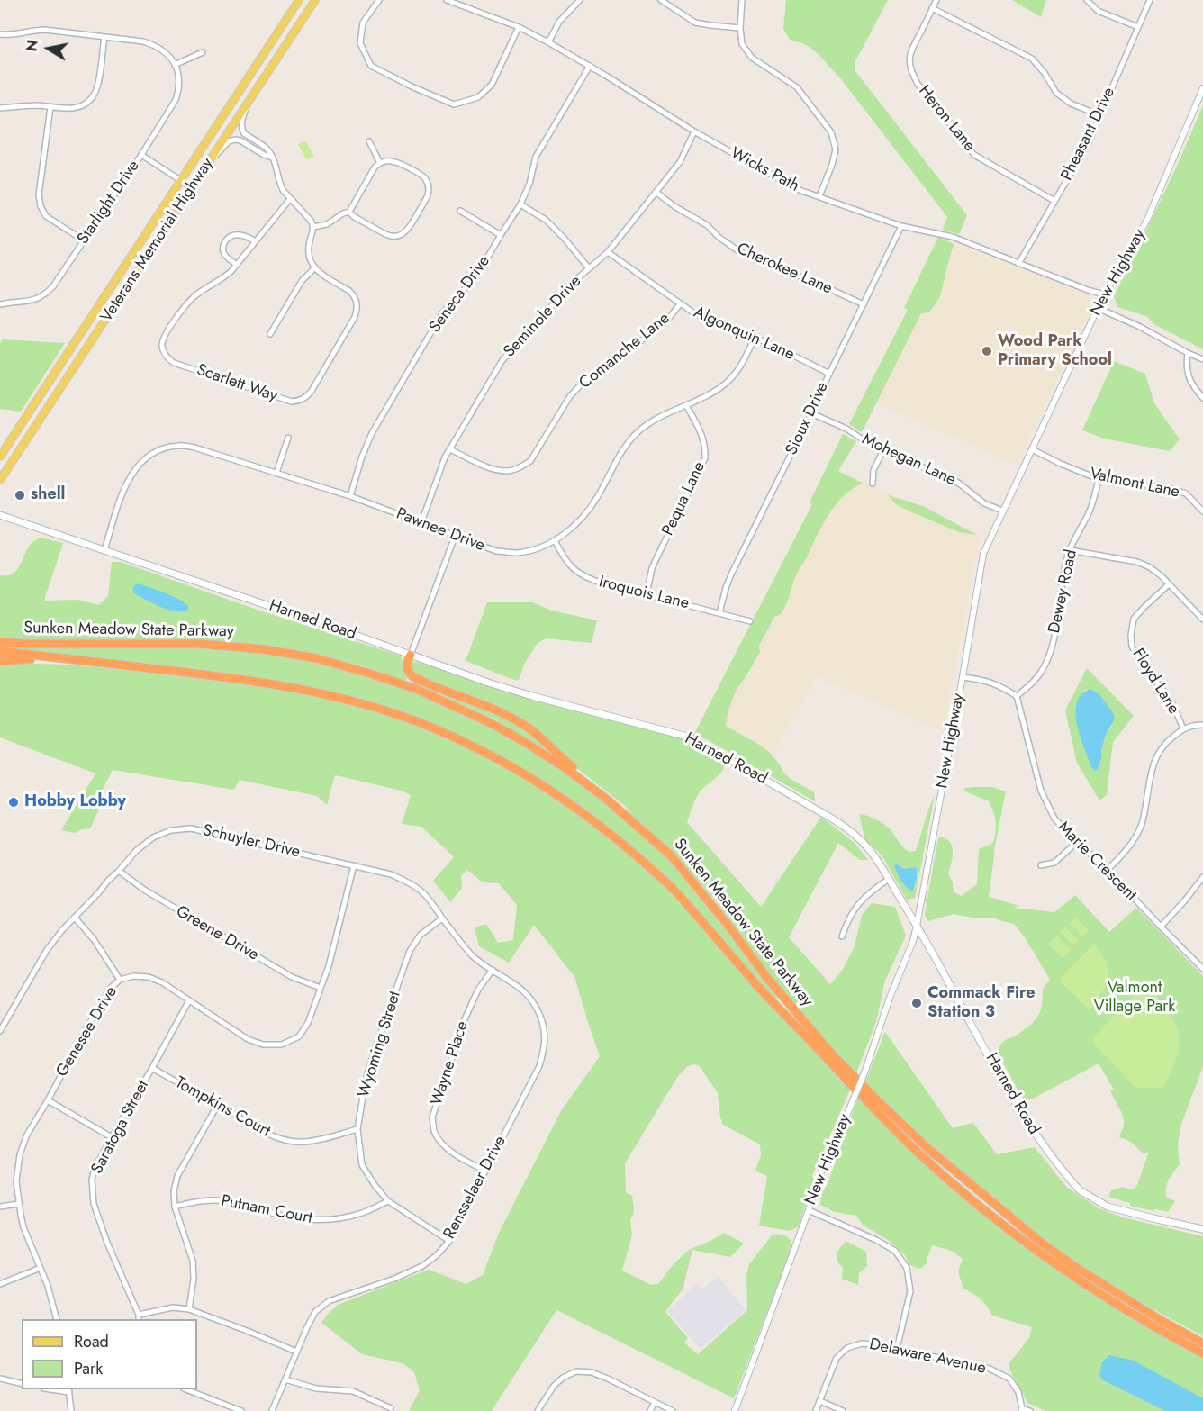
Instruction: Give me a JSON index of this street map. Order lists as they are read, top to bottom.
{
  "streets": {
    "highway": ["Sunken Meadow State Parkway"],
    "main road": ["Veterans Memorial Highway", "Harned Road"],
    "street": [
      "Heron Lane",
      "Pheasant Drive",
      "Wicks Path",
      "Starlight Drive",
      "Cherokee Lane",
      "New Highway",
      "Seneca Drive",
      "Seminole Drive",
      "Algonquin Lane",
      "Comanche Lane",
      "Scarlett Way",
      "Sioux Drive",
      "Mohegan Lane",
      "Valmont Lane",
      "Pequa Lane",
      "Pawnee Drive",
      "Dewey Road",
      "Iroquois Lane",
      "Floyd Lane",
      "Schuyler Drive",
      "Marie Crescent",
      "Greene Drive",
      "Genesee Drive",
      "Wyoming Street",
      "Wayne Place",
      "Tompkins Court",
      "Saratoga Street",
      "Rensselaer Drive",
      "Putnam Court",
      "Delaware Avenue"
    ]
  },
  "crossings": [
    ["Heron Lane", "Pheasant Drive"],
    ["Pheasant Drive", "Wicks Path"],
    ["Wicks Path", "New Highway"],
    ["Wicks Path", "Seneca Drive"],
    ["Wicks Path", "Seminole Drive"],
    ["Wicks Path", "Sioux Drive"],
    ["Cherokee Lane", "Seminole Drive"],
    ["Cherokee Lane", "Sioux Drive"],
    ["New Highway", "Mohegan Lane"],
    ["New Highway", "Valmont Lane"],
    ["New Highway", "Harned Road"],
    ["Seneca Drive", "Pawnee Drive"],
    ["Seminole Drive", "Algonquin Lane"],
    ["Seminole Drive", "Comanche Lane"],
    ["Seminole Drive", "Pawnee Drive"],
    ["Algonquin Lane", "Comanche Lane"],
    ["Algonquin Lane", "Sioux Drive"],
    ["Algonquin Lane", "Pawnee Drive"],
    ["Sioux Drive", "Mohegan Lane"],
    ["Sioux Drive", "Iroquois Lane"],
    ["Valmont Lane", "Dewey Road"],
    ["Pequa Lane", "Pawnee Drive"],
    ["Pequa Lane", "Iroquois Lane"],
    ["Pawnee Drive", "Iroquois Lane"],
    ["Pawnee Drive", "Harned Road"],
    ["Dewey Road", "Marie Crescent"],
    ["Schuyler Drive", "Greene Drive"],
    ["Schuyler Drive", "Genesee Drive"],
    ["Schuyler Drive", "Wyoming Street"],
    ["Schuyler Drive", "Wayne Place"],
    ["Schuyler Drive", "Rensselaer Drive"],
    ["Greene Drive", "Genesee Drive"],
    ["Genesee Drive", "Saratoga Street"],
    ["Wyoming Street", "Tompkins Court"],
    ["Wyoming Street", "Rensselaer Drive"],
    ["Wyoming Street", "Putnam Court"],
    ["Wayne Place", "Rensselaer Drive"],
    ["Tompkins Court", "Saratoga Street"]
  ],
  "parks": ["Valmont Village Park"],
  "places": [
    "Wood Park Primary School",
    "shell",
    "Hobby Lobby",
    "Commack Fire Station 3"
  ],
  "legend": ["Road", "Park"],
  "north": "left"
}
